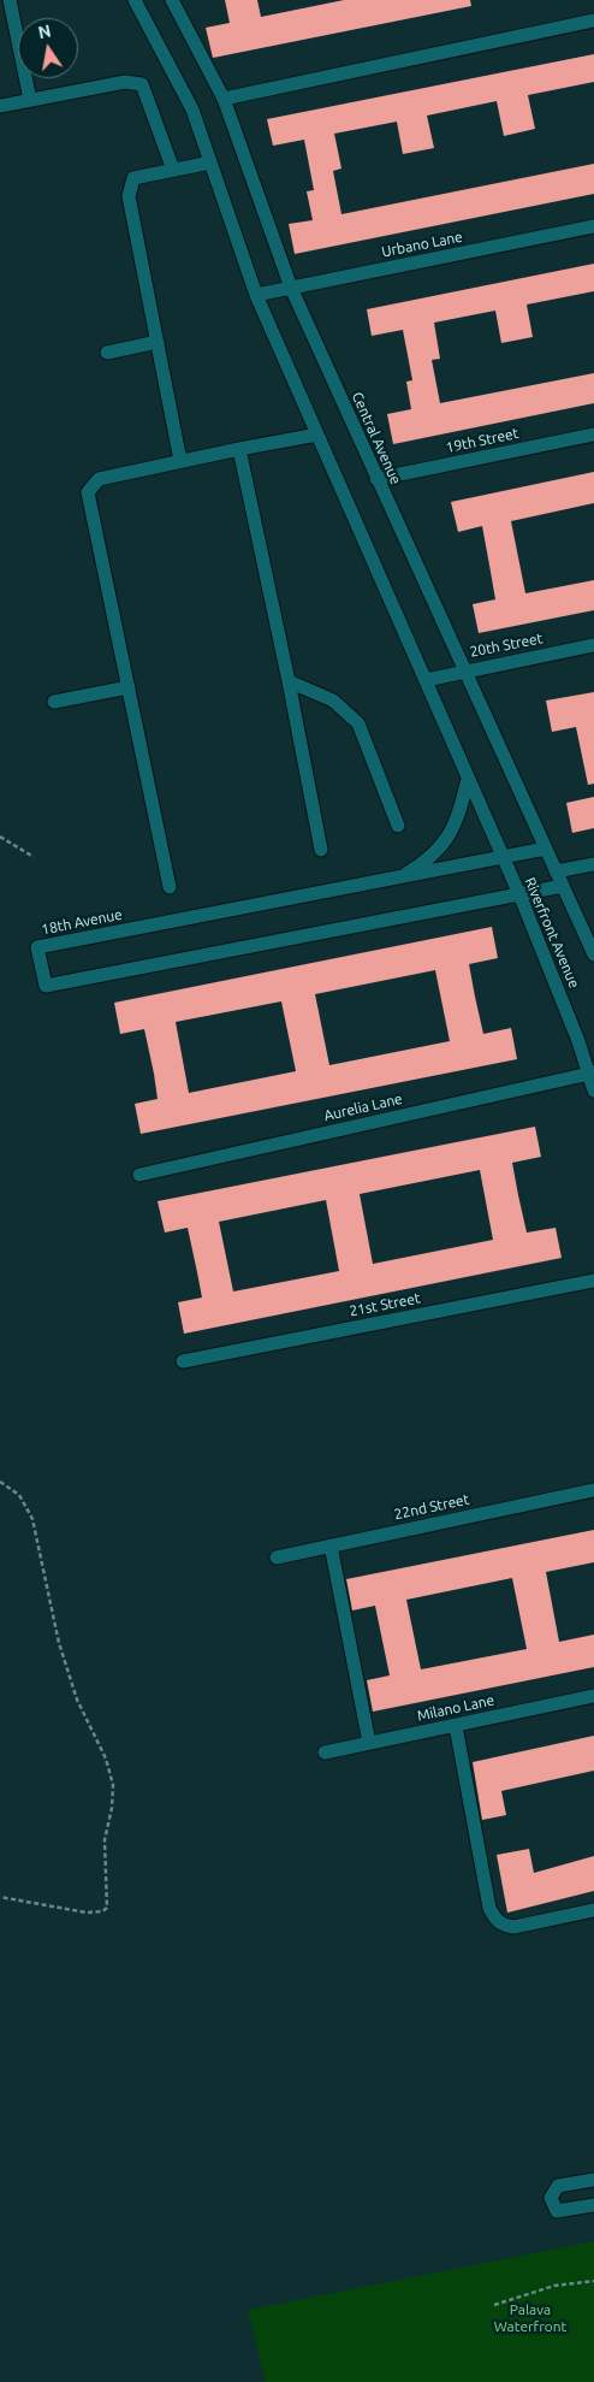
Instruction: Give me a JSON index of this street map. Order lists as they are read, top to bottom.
{
  "streets": {
    "street": [
      "Urbano Lane",
      "Central Avenue",
      "19th Street",
      "20th Street",
      "18th Avenue",
      "Riverfront Avenue",
      "Aurelia Lane",
      "21st Street",
      "22nd Street",
      "Milano Lane"
    ]
  },
  "crossings": [
    ["Urbano Lane", "Central Avenue"],
    ["Central Avenue", "19th Street"],
    ["Central Avenue", "20th Street"],
    ["Central Avenue", "18th Avenue"],
    ["Central Avenue", "Riverfront Avenue"],
    ["18th Avenue", "Riverfront Avenue"],
    ["Riverfront Avenue", "Aurelia Lane"]
  ],
  "parks": ["Palava Waterfront"],
  "north": "top"
}
